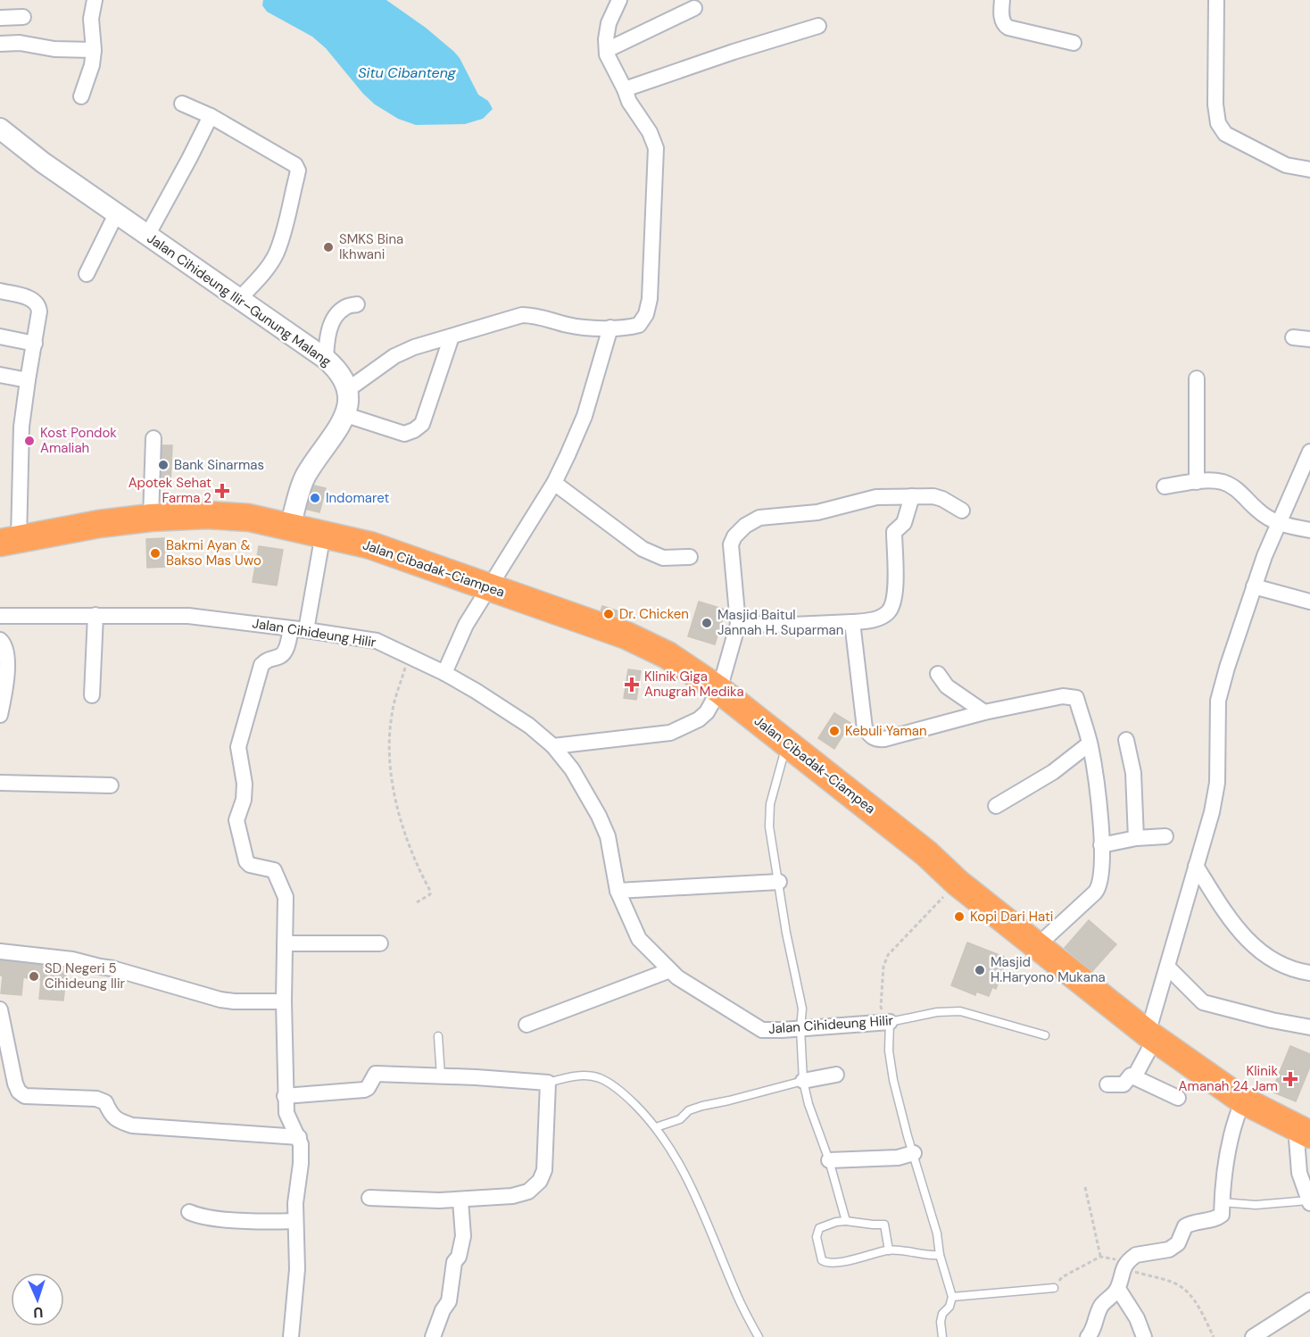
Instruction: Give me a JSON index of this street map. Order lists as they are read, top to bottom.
{
  "streets": {
    "highway": ["Jalan Cibadak-Ciampea"],
    "main road": ["Jalan Cihideung Ilir–Gunung Malang"],
    "street": ["Jalan Cihideung Hilir"]
  },
  "water": ["Situ Cibanteng"],
  "places": {
    "other": [
      "SMKS Bina Ikhwani",
      "Kost Pondok Amaliah",
      "Bank Sinarmas",
      "Indomaret",
      "Bakmi Ayan & Bakso Mas Uwo",
      "Dr. Chicken",
      "Masjid Baitul Jannah H. Suparman",
      "Kebuli Yaman",
      "Kopi Dari Hati",
      "Masjid H.Haryono Mukana",
      "SD Negeri 5 Cihideung Ilir"
    ],
    "health": ["Apotek Sehat Farma 2", "Klinik Giga Anugrah Medika", "Klinik Amanah 24 Jam"]
  },
  "north": "bottom"
}
